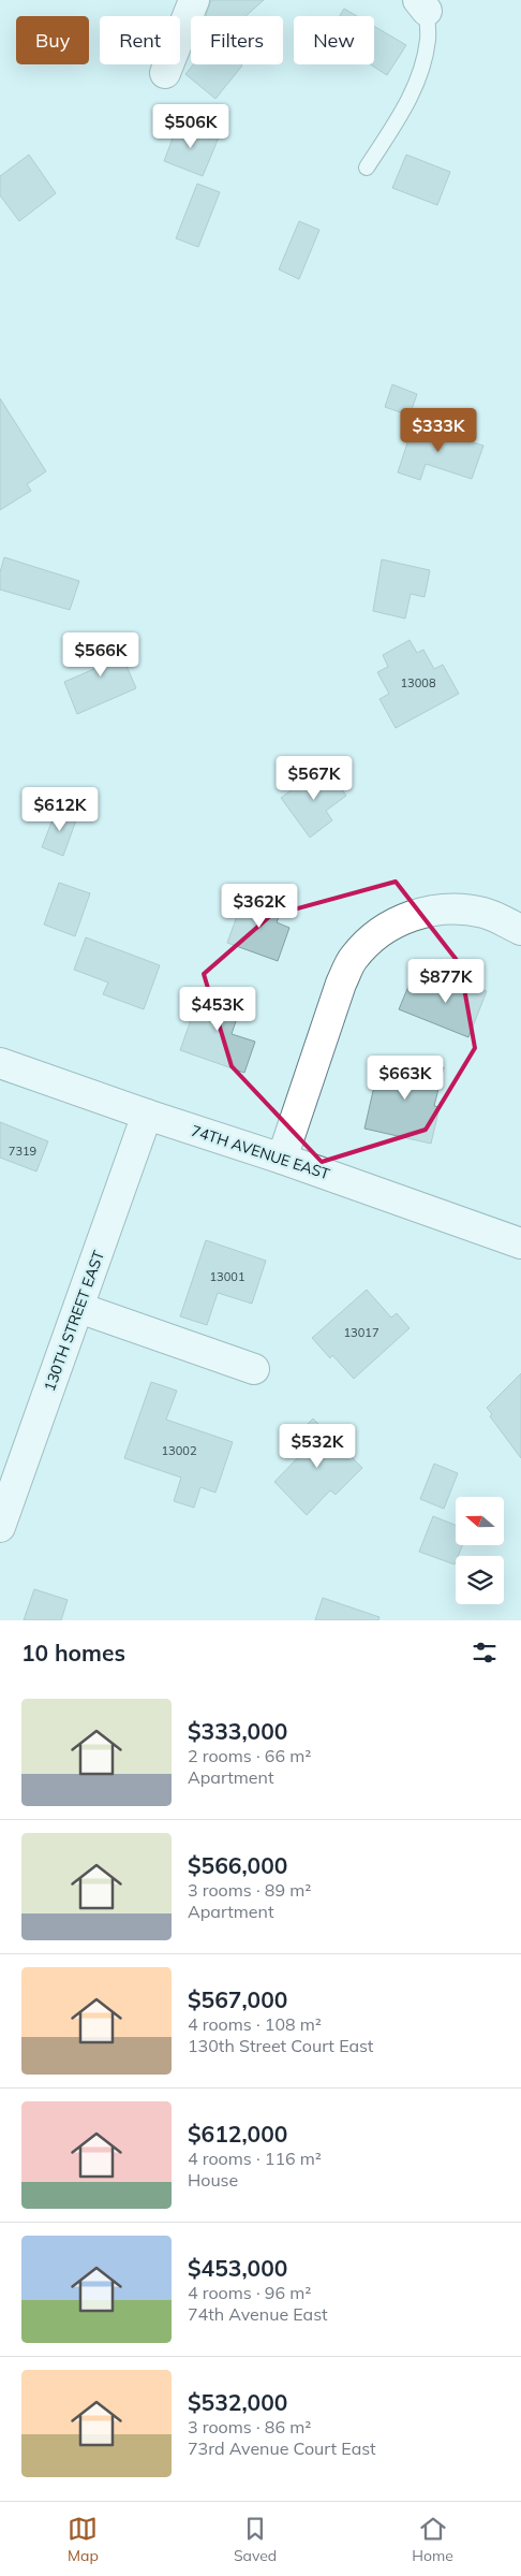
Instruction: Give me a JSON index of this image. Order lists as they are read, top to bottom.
{
  "streets": {
    "street": ["74TH AVENUE EAST", "130TH STREET EAST"]
  },
  "crossings": [
    ["74TH AVENUE EAST", "130TH STREET EAST"]
  ],
  "house_numbers": [
    "13008",
    "7319",
    "13001",
    "13017",
    "13002"
  ],
  "north": "left",
  "page": {
    "chip": [
      "Buy",
      "Rent",
      "Filters",
      "New"
    ],
    "price": [
      "$506K",
      "$333K",
      "$566K",
      "$567K",
      "$612K",
      "$362K",
      "$877K",
      "$453K",
      "$663K",
      "$532K"
    ],
    "heading": "10 homes",
    "list": [
      {
        "name": "$333,000",
        "note": "2 rooms · 66 m² · Apartment"
      },
      {
        "name": "$566,000",
        "note": "3 rooms · 89 m² · Apartment"
      },
      {
        "name": "$567,000",
        "note": "4 rooms · 108 m² · 130th Street Court East"
      },
      {
        "name": "$612,000",
        "note": "4 rooms · 116 m² · House"
      },
      {
        "name": "$453,000",
        "note": "4 rooms · 96 m² · 74th Avenue East"
      },
      {
        "name": "$532,000",
        "note": "3 rooms · 86 m² · 73rd Avenue Court East"
      }
    ],
    "tabs": ["Map", "Saved", "Home"]
  }
}
